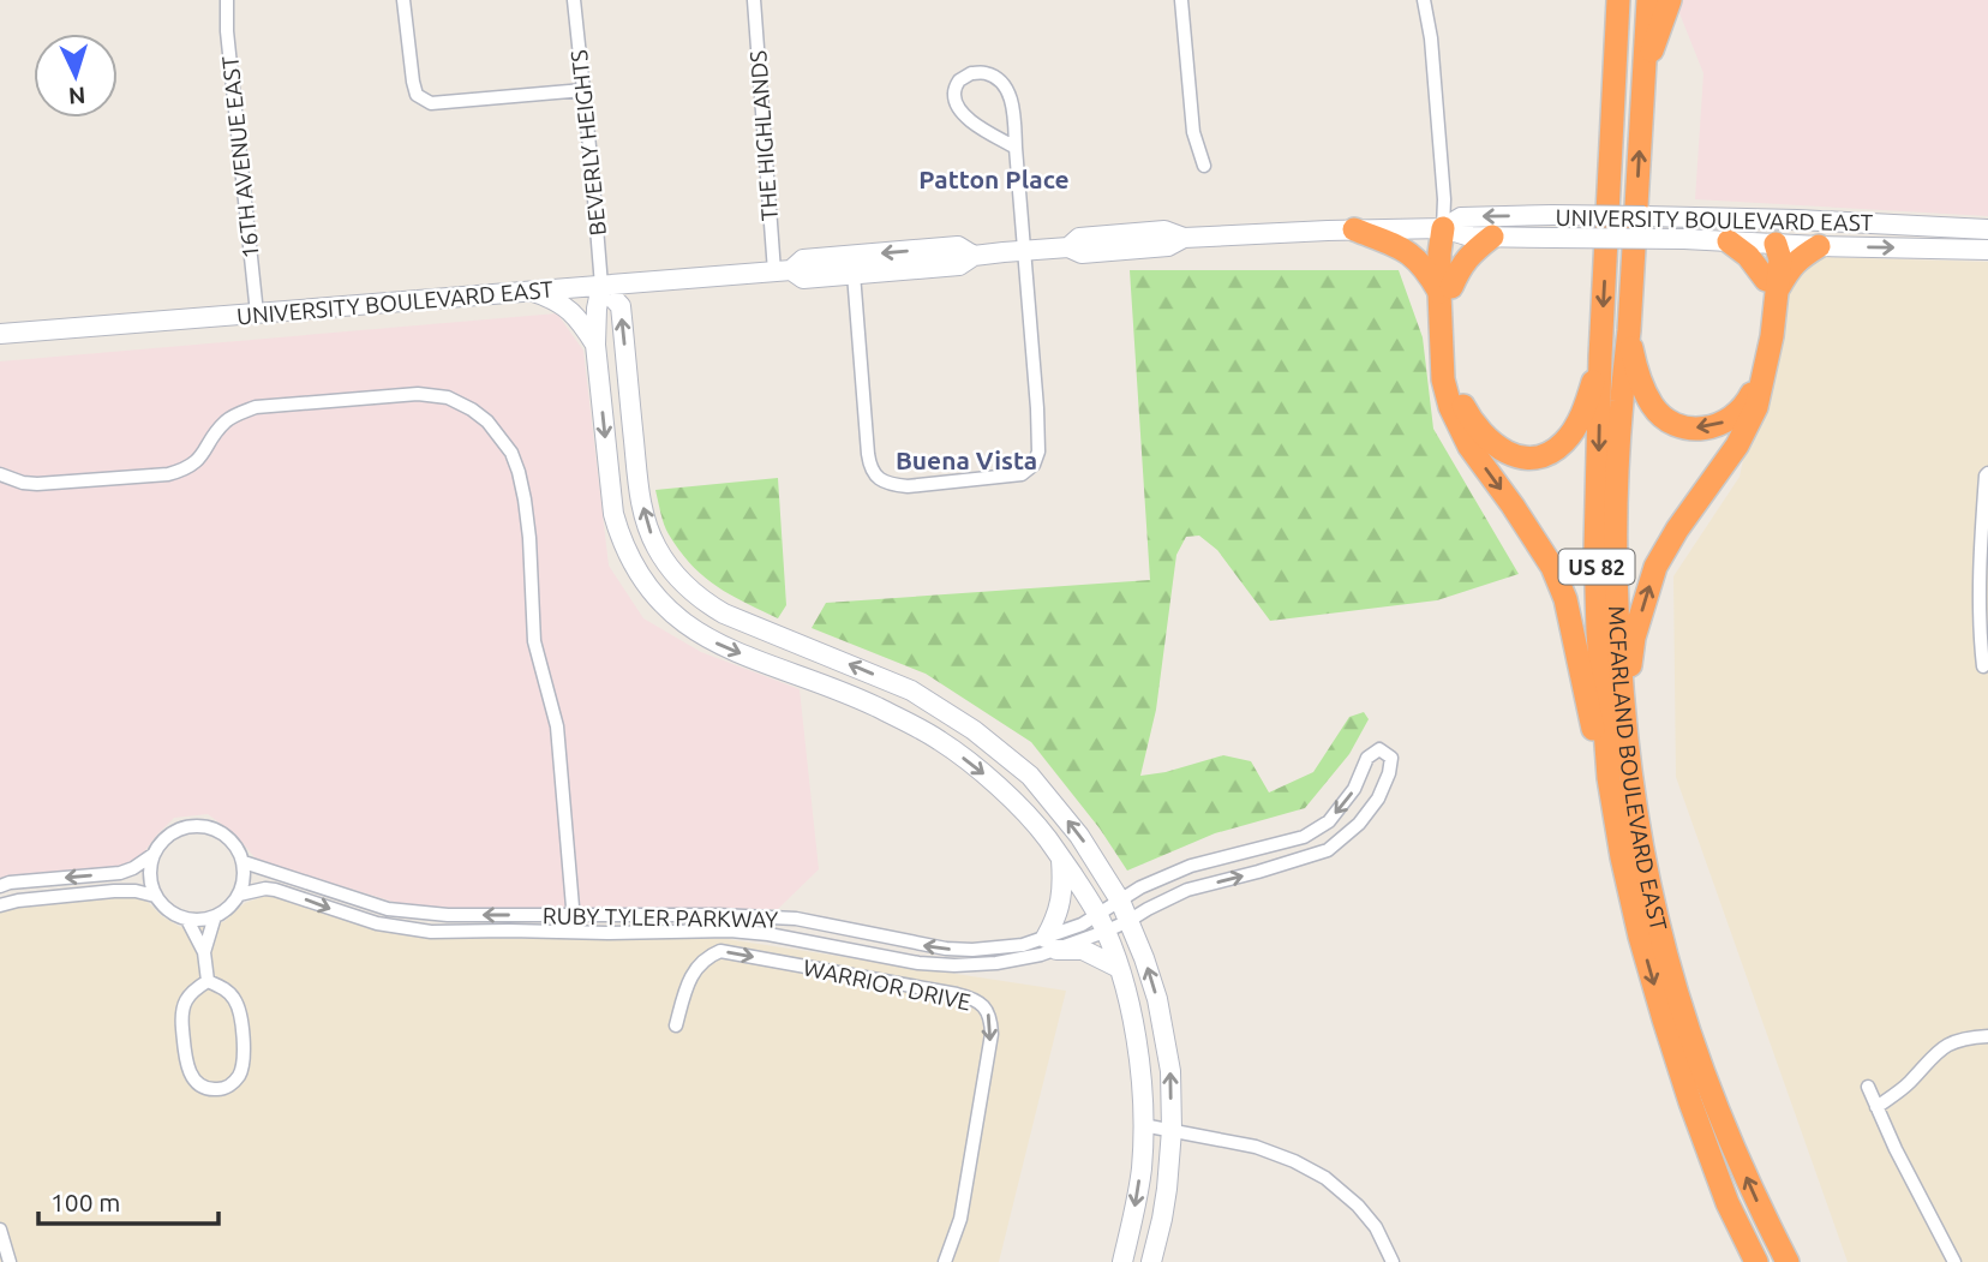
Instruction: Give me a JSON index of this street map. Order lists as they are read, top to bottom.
{
  "streets": {
    "highway": ["US 82", "MCFARLAND BOULEVARD EAST"],
    "main road": ["UNIVERSITY BOULEVARD EAST"],
    "street": [
      "THE HIGHLANDS",
      "BEVERLY HEIGHTS",
      "16TH AVENUE EAST",
      "RUBY TYLER PARKWAY",
      "WARRIOR DRIVE"
    ]
  },
  "crossings": [
    ["THE HIGHLANDS", "UNIVERSITY BOULEVARD EAST"],
    ["BEVERLY HEIGHTS", "UNIVERSITY BOULEVARD EAST"],
    ["16TH AVENUE EAST", "UNIVERSITY BOULEVARD EAST"]
  ],
  "districts": ["Patton Place", "Buena Vista"],
  "scale_bar": "100 m",
  "north": "bottom"
}
